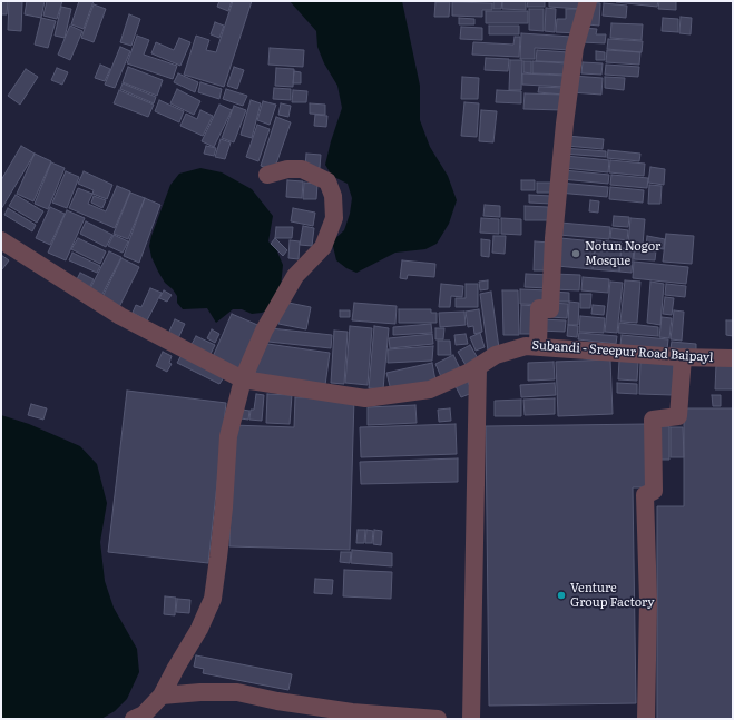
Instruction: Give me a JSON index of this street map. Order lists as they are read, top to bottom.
{
  "streets": {
    "street": ["Subandi - Sreepur Road Baipayl"]
  },
  "places": ["Notun Nogor Mosque", "Venture Group Factory"]
}
